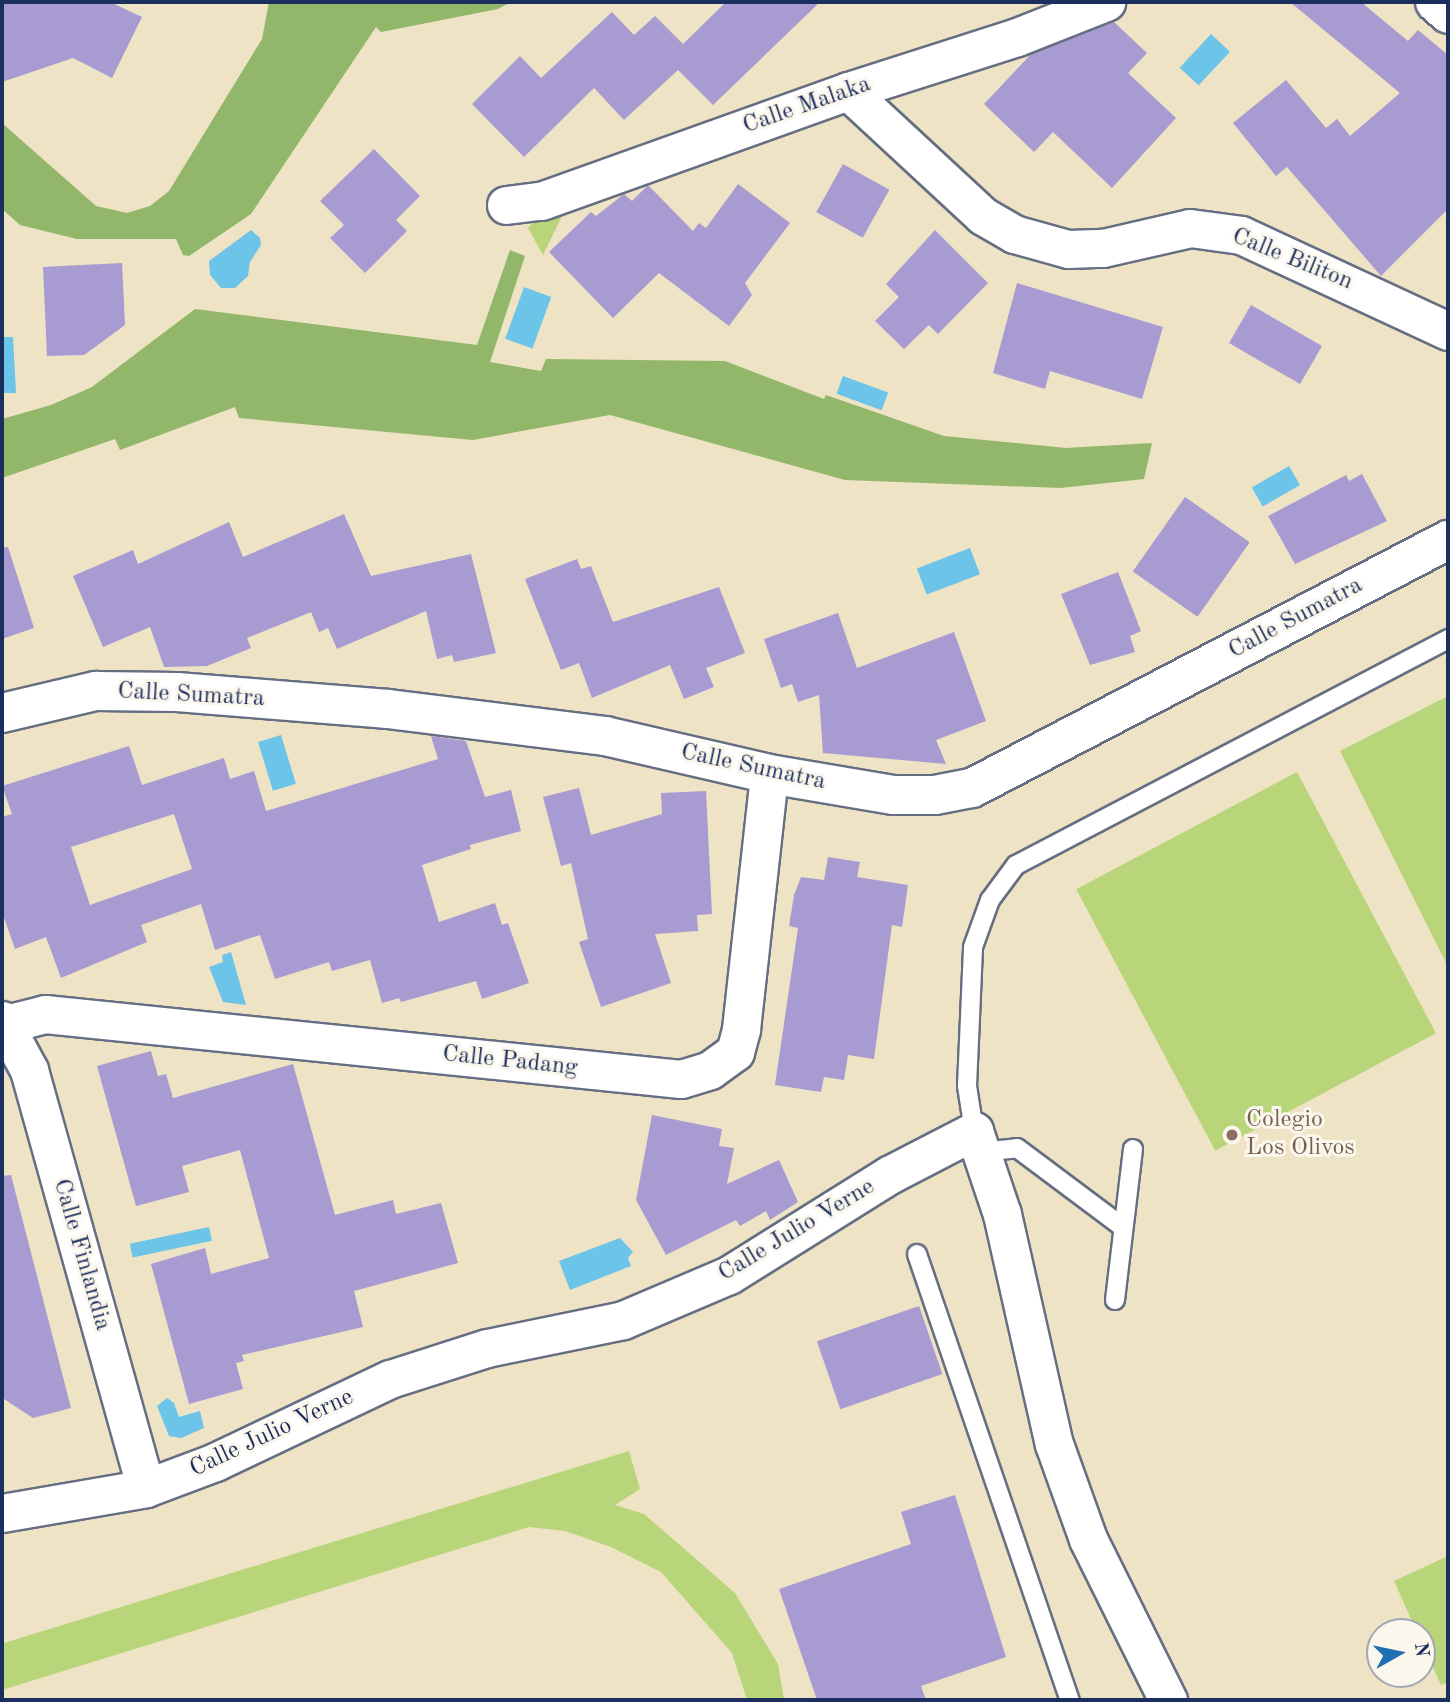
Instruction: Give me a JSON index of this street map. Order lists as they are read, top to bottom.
{
  "streets": {
    "street": [
      "Calle Malaka",
      "Calle Biliton",
      "Calle Sumatra",
      "Calle Padang",
      "Calle Julio Verne",
      "Calle Finlandia"
    ]
  },
  "crossings": [
    ["Calle Malaka", "Calle Biliton"],
    ["Calle Sumatra", "Calle Padang"],
    ["Calle Padang", "Calle Finlandia"],
    ["Calle Julio Verne", "Calle Finlandia"]
  ],
  "places": ["Colegio Los Olivos"],
  "north": "right"
}
